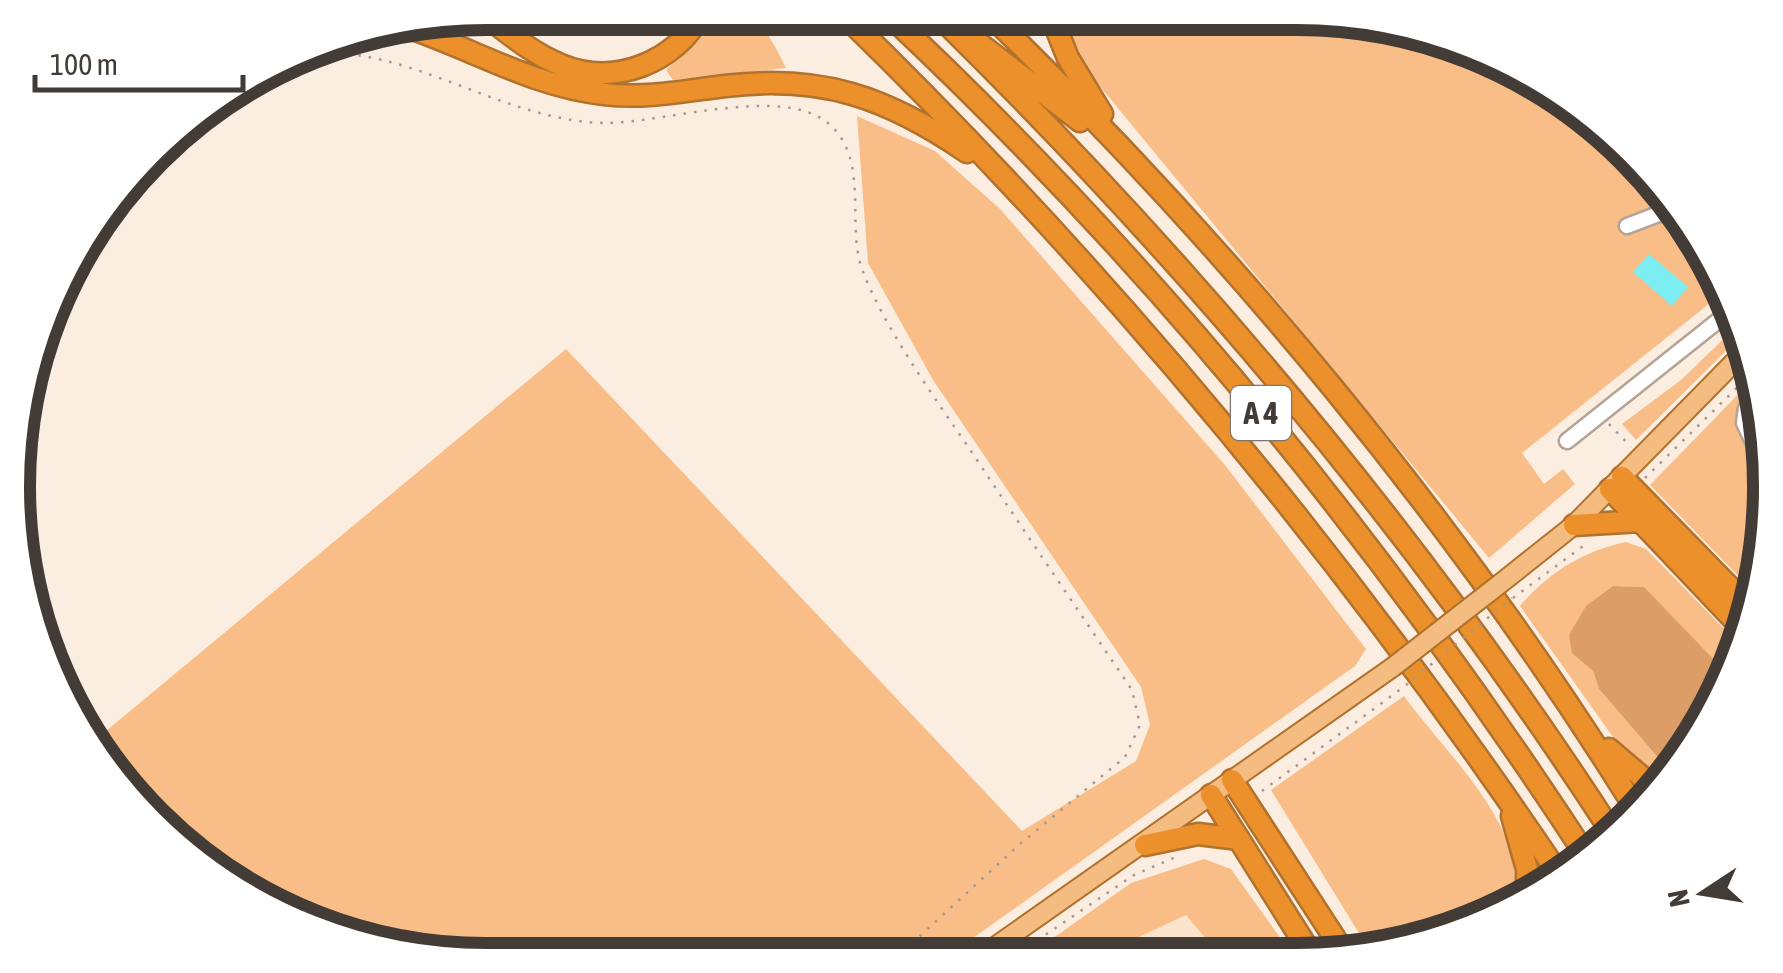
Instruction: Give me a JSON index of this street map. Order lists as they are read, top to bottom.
{
  "streets": {
    "highway": ["A 4"]
  },
  "scale_bar": "100 m",
  "north": "left"
}
